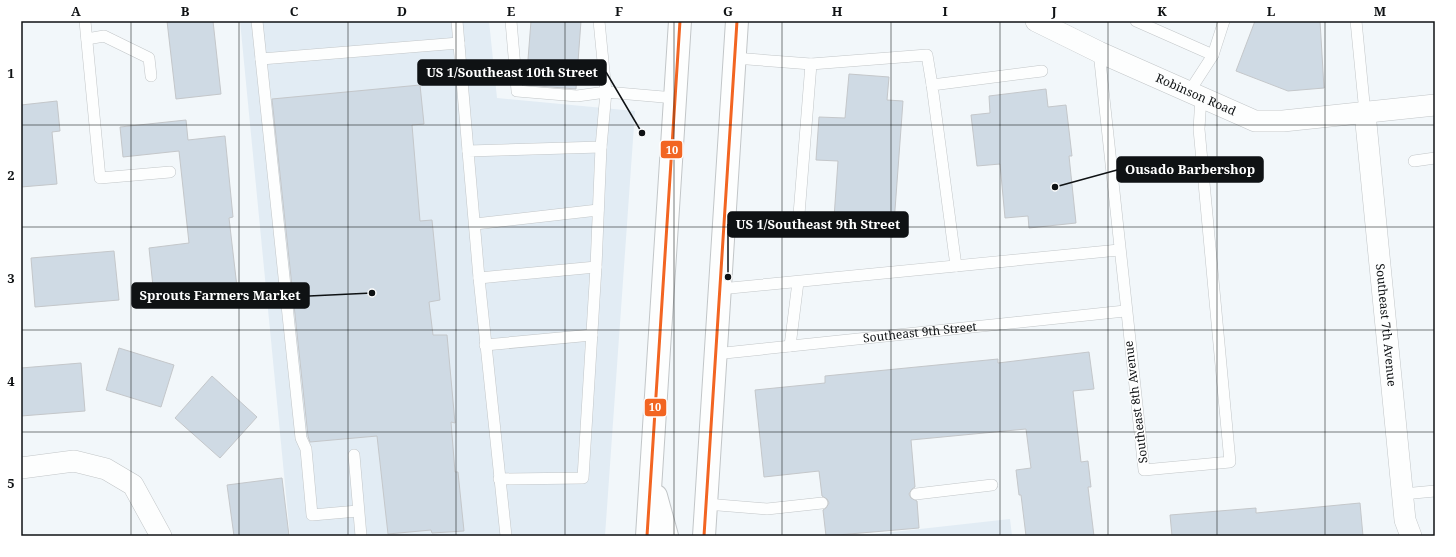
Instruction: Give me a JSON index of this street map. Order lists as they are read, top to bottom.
{
  "streets": {
    "street": ["Robinson Road", "Southeast 7th Avenue"],
    "lane": ["Southeast 9th Street", "Southeast 8th Avenue"]
  },
  "crossings": [
    ["Robinson Road", "Southeast 7th Avenue"],
    ["Robinson Road", "Southeast 8th Avenue"],
    ["Southeast 9th Street", "Southeast 8th Avenue"]
  ],
  "places": [
    "US 1/Southeast 10th Street",
    "Ousado Barbershop",
    "US 1/Southeast 9th Street",
    "Sprouts Farmers Market"
  ],
  "lines": ["transit line 10"],
  "grid": {
    "columns": [
      "A",
      "B",
      "C",
      "D",
      "E",
      "F",
      "G",
      "H",
      "I",
      "J",
      "K",
      "L",
      "M"
    ],
    "rows": [
      "1",
      "2",
      "3",
      "4",
      "5"
    ]
  }
}
